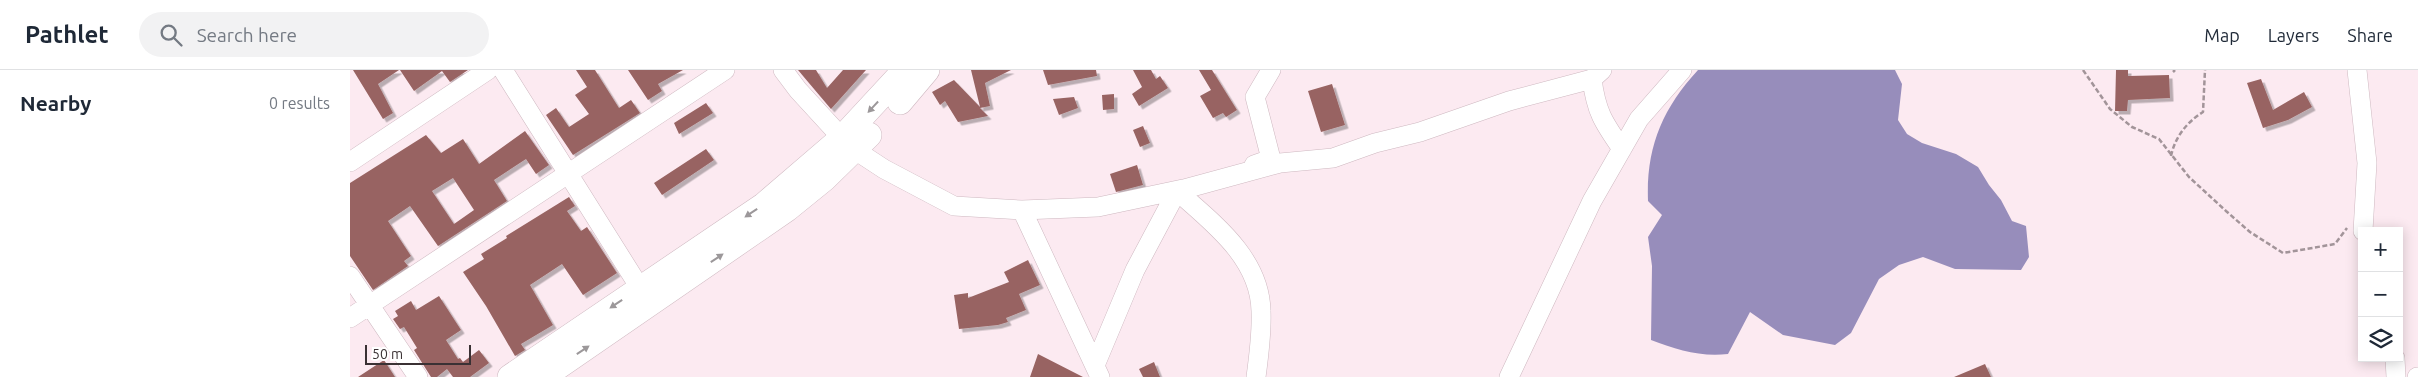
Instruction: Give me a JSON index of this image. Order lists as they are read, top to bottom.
{
  "scale_bar": "50 m",
  "page": {
    "header": "Pathlet",
    "search": "Search here",
    "nav": ["Map", "Layers", "Share"],
    "heading": ["Nearby", "0 results"],
    "map_buttons": ["+", "−"],
    "scale": "50 m"
  }
}
